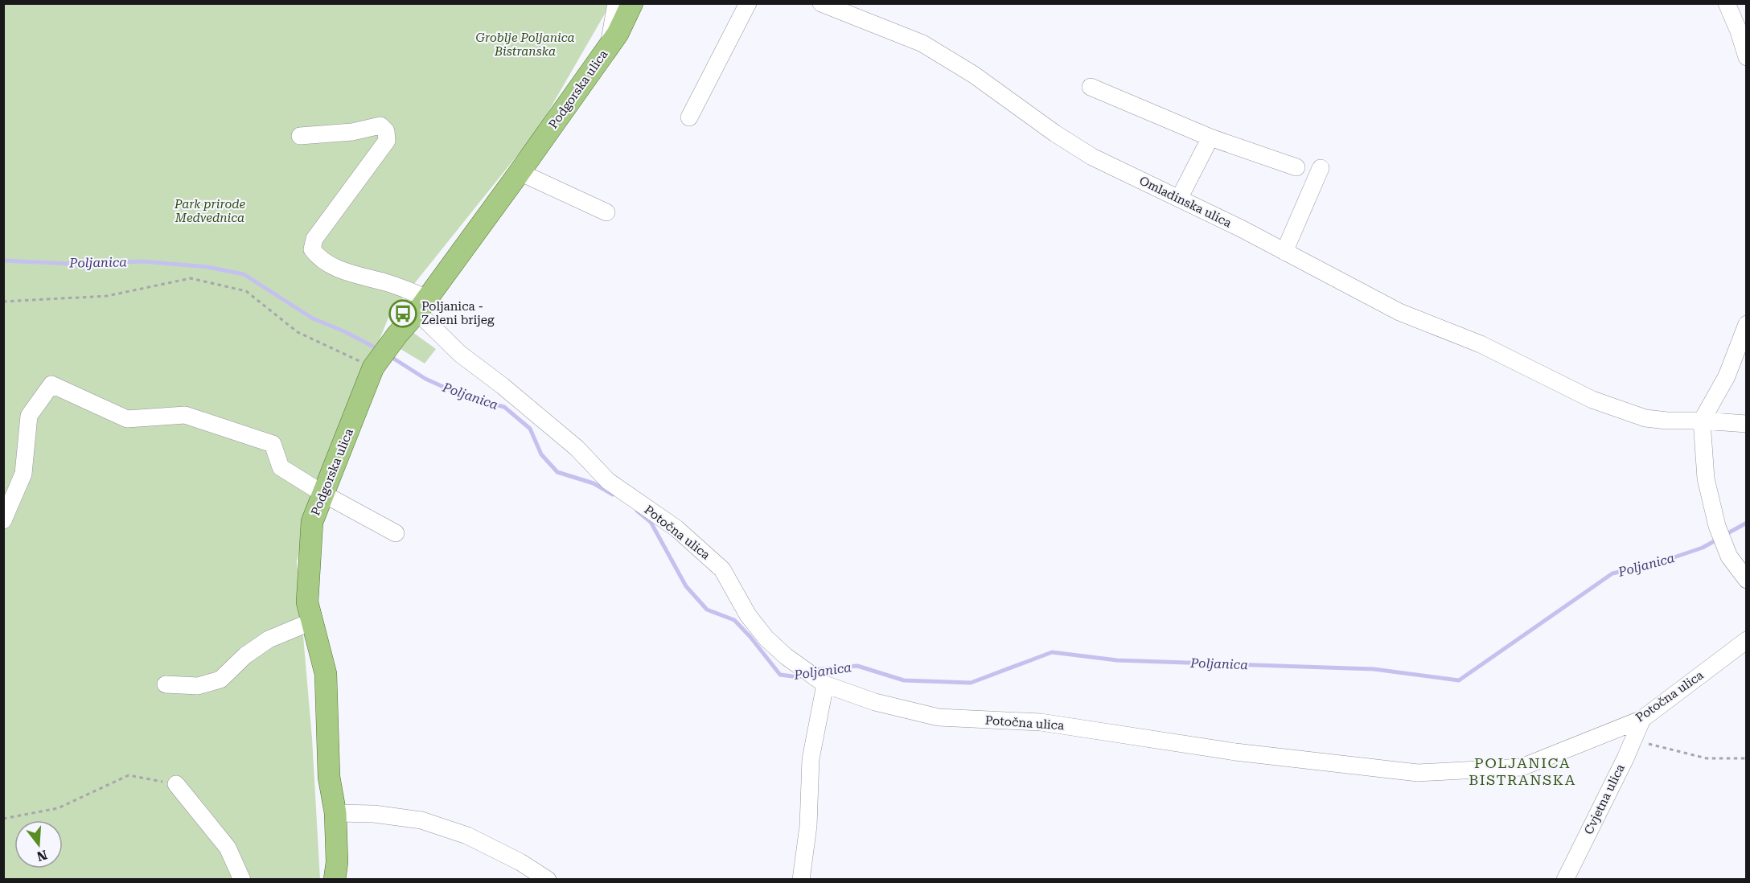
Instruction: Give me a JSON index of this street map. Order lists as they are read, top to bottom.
{
  "streets": {
    "main road": ["Podgorska ulica"],
    "street": ["Omladinska ulica", "Potočna ulica", "Cvjetna ulica"]
  },
  "crossings": [
    ["Podgorska ulica", "Potočna ulica"],
    ["Potočna ulica", "Cvjetna ulica"]
  ],
  "districts": ["POLJANICA BISTRANSKA"],
  "water": ["Poljanica"],
  "parks": ["Groblje Poljanica Bistranska", "Park prirode Medvednica"],
  "places": {
    "bus stop": ["Poljanica - Zeleni brijeg"]
  },
  "north": "bottom"
}
